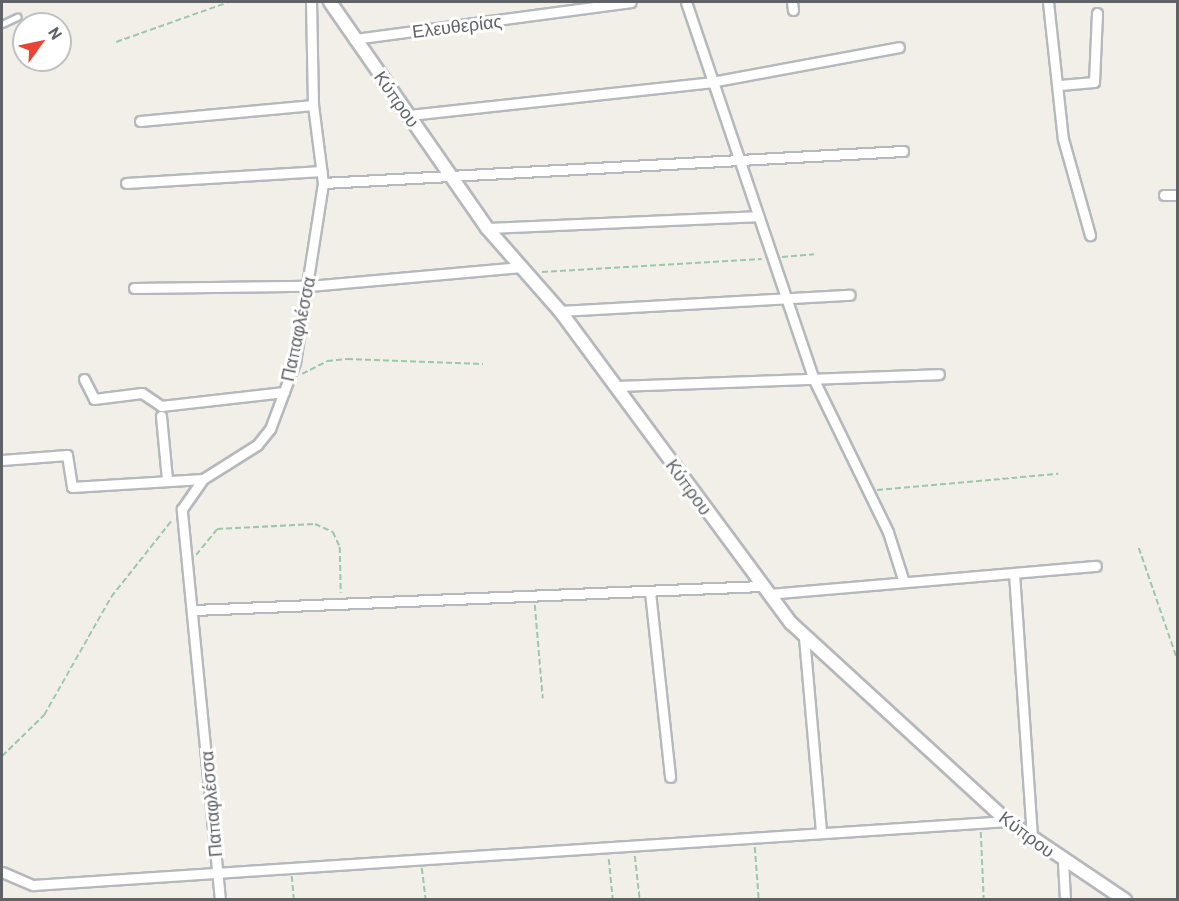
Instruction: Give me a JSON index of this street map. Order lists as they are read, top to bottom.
{
  "streets": {
    "street": ["Ελευθερίας", "Κύπρου", "Παπαφλέσσα"]
  },
  "crossings": [
    ["Ελευθερίας", "Κύπρου"]
  ],
  "north": "top right"
}
